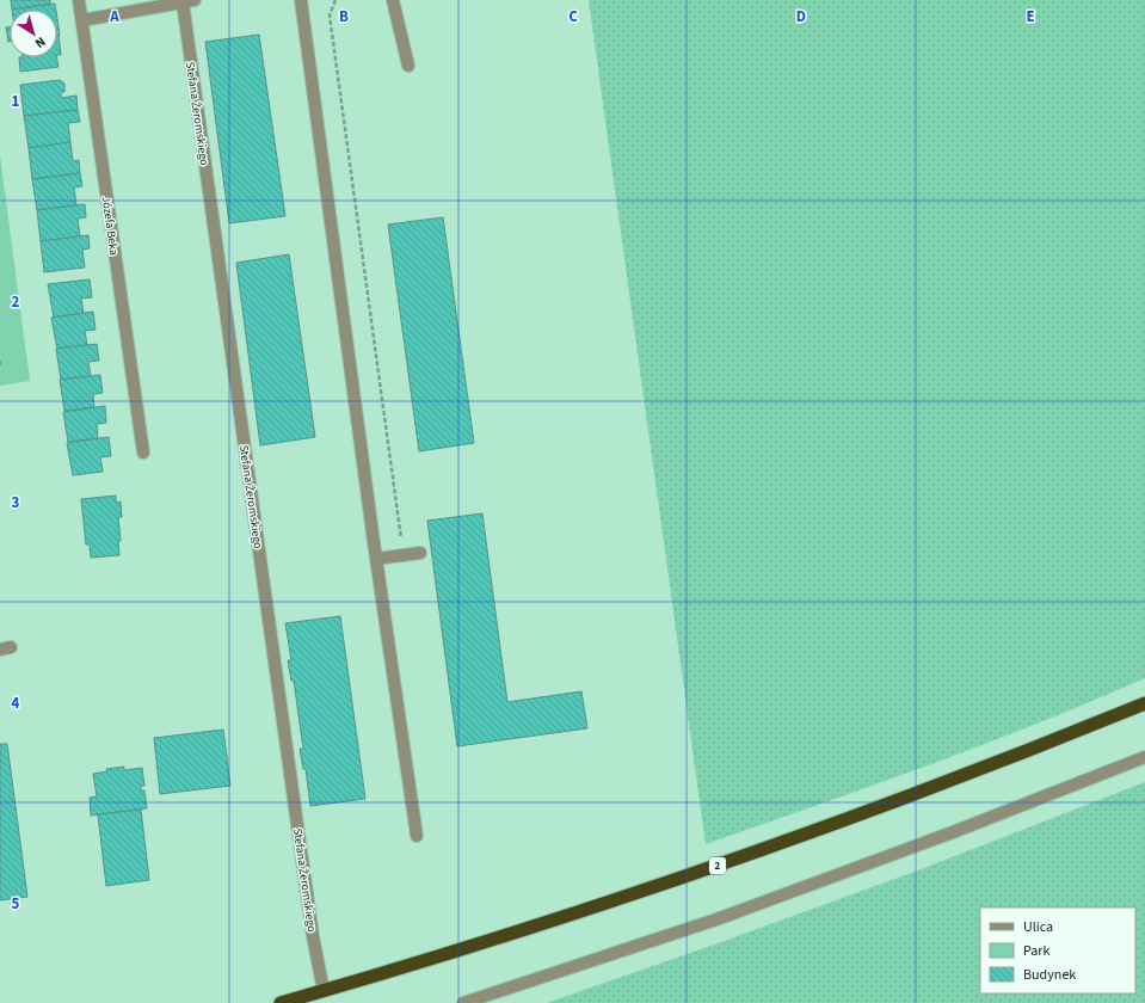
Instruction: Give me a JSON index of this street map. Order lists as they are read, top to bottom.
{
  "streets": {
    "highway": ["2"],
    "street": ["Stefana Żeromskiego", "Józefa Beka"]
  },
  "crossings": [
    ["Stefana Żeromskiego", "2"]
  ],
  "legend": ["Ulica", "Park", "Budynek"],
  "north": "bottom right",
  "grid": {
    "columns": [
      "A",
      "B",
      "C",
      "D",
      "E"
    ],
    "rows": [
      "1",
      "2",
      "3",
      "4",
      "5"
    ]
  }
}
